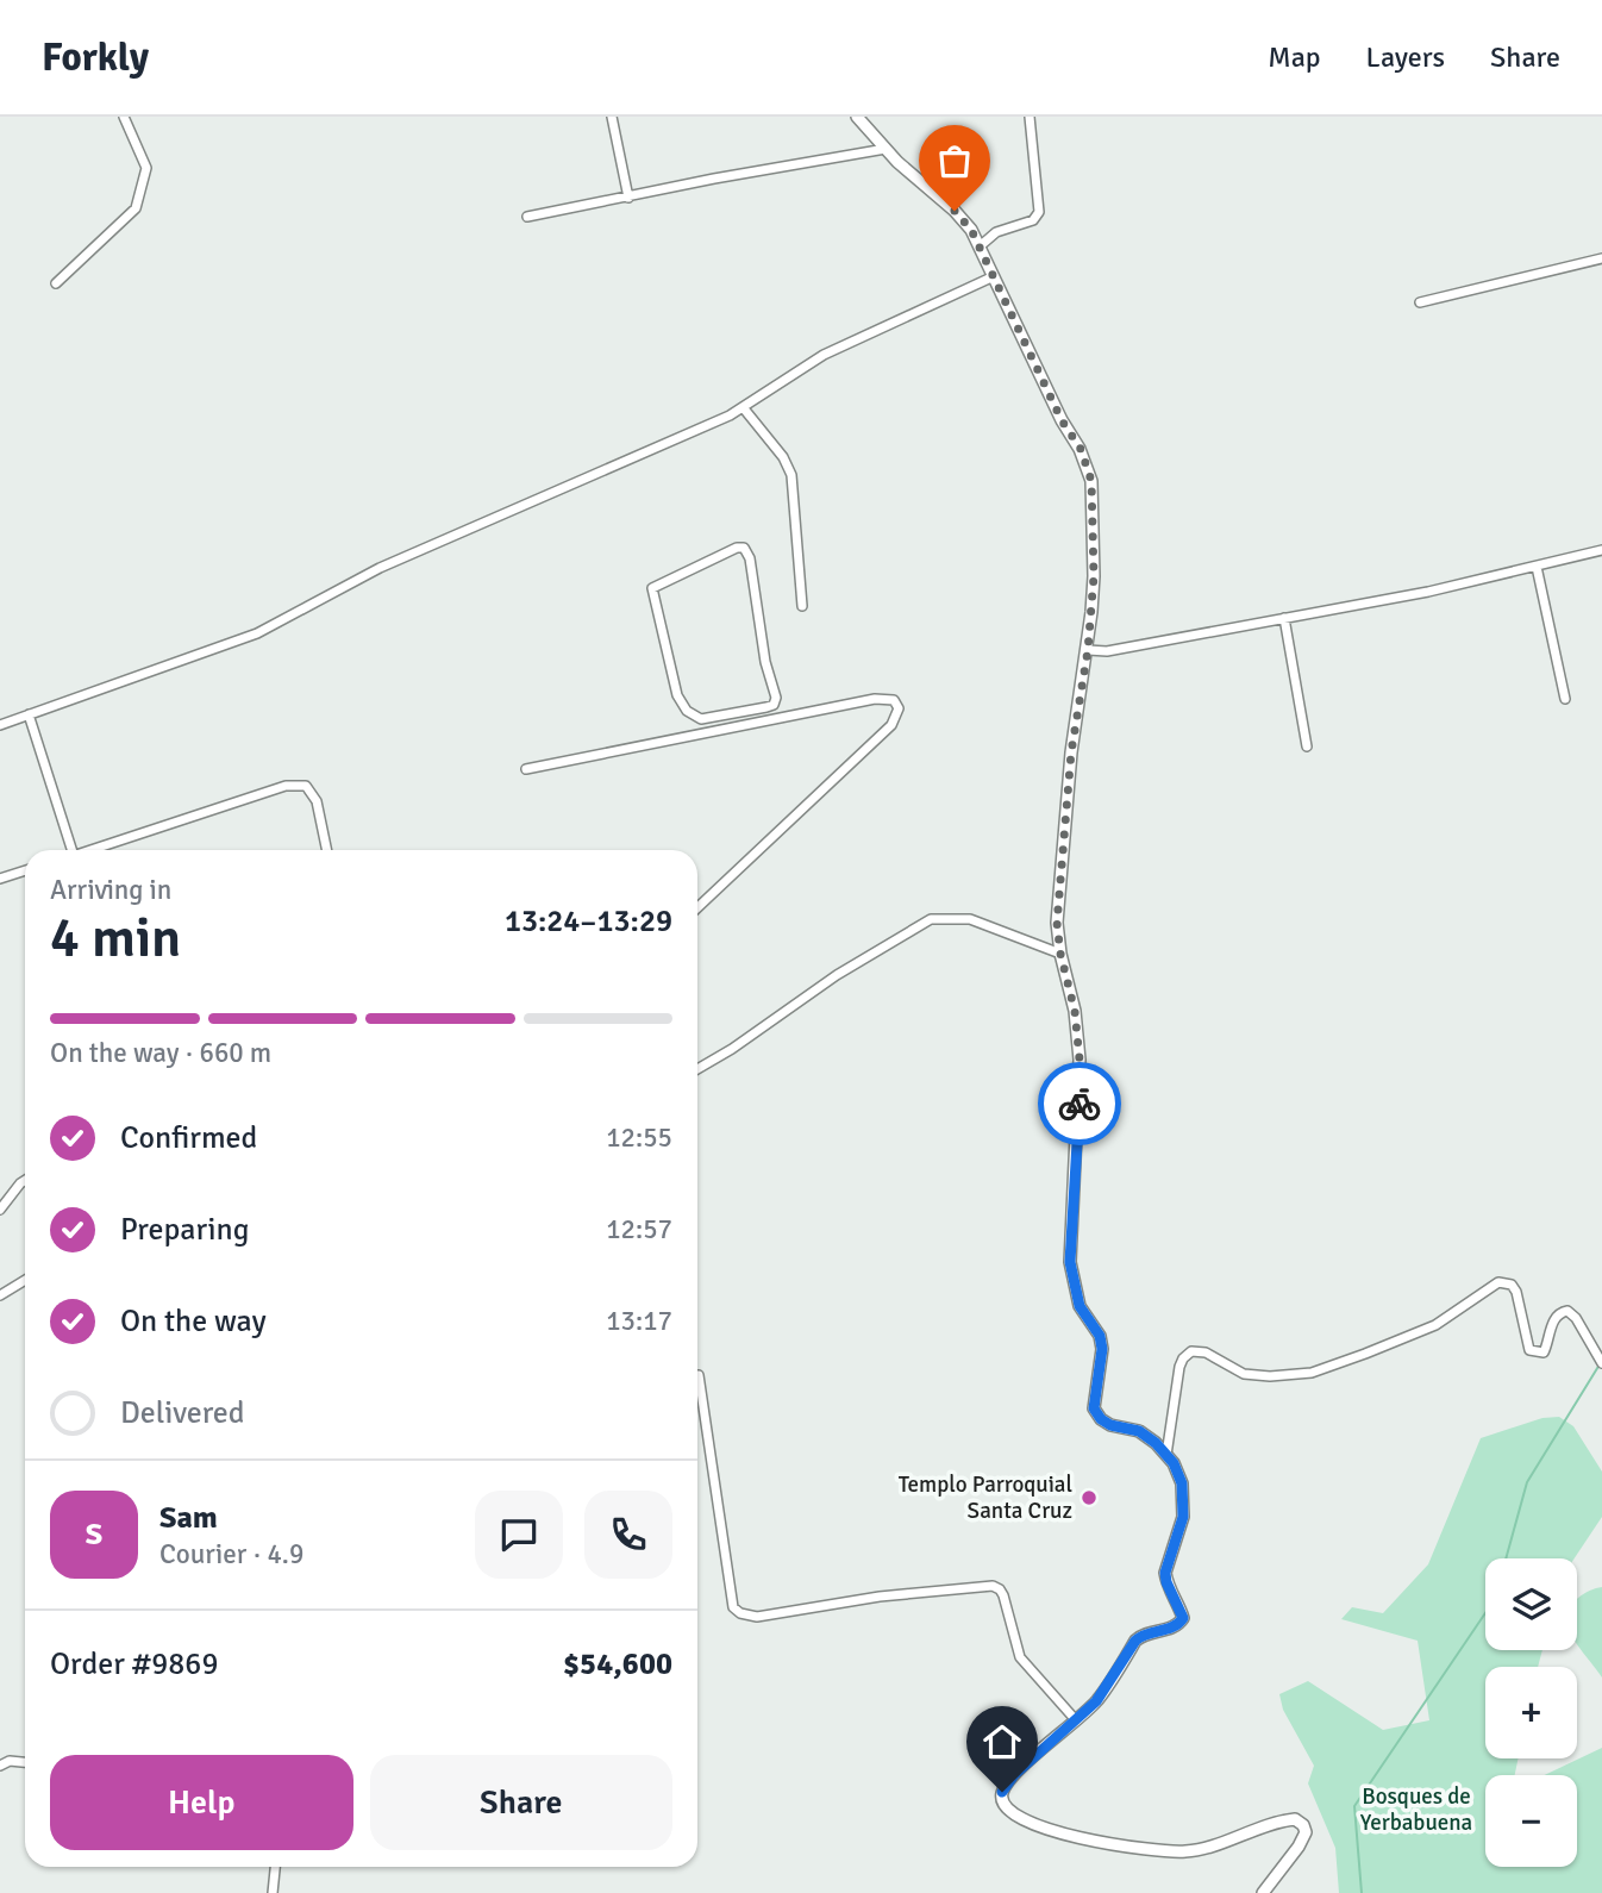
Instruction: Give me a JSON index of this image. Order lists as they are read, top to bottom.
{
  "parks": ["Bosques de Yerbabuena"],
  "places": ["Templo Parroquial Santa Cruz"],
  "page": {
    "header": "Forkly",
    "nav": ["Map", "Layers", "Share"],
    "heading": ["4 min", "Arriving in", "13:24–13:29"],
    "panel": [
      "Sam",
      "Courier · 4.9",
      "Order #9869",
      "$54,600"
    ],
    "bar": "On the way · 660 m",
    "list": [
      ["Confirmed", "12:55"],
      ["Preparing", "12:57"],
      ["On the way", "13:17"],
      "Delivered"
    ],
    "round": "S",
    "map_buttons": ["+", "−"],
    "buttons": ["Help", "Share"]
  }
}
